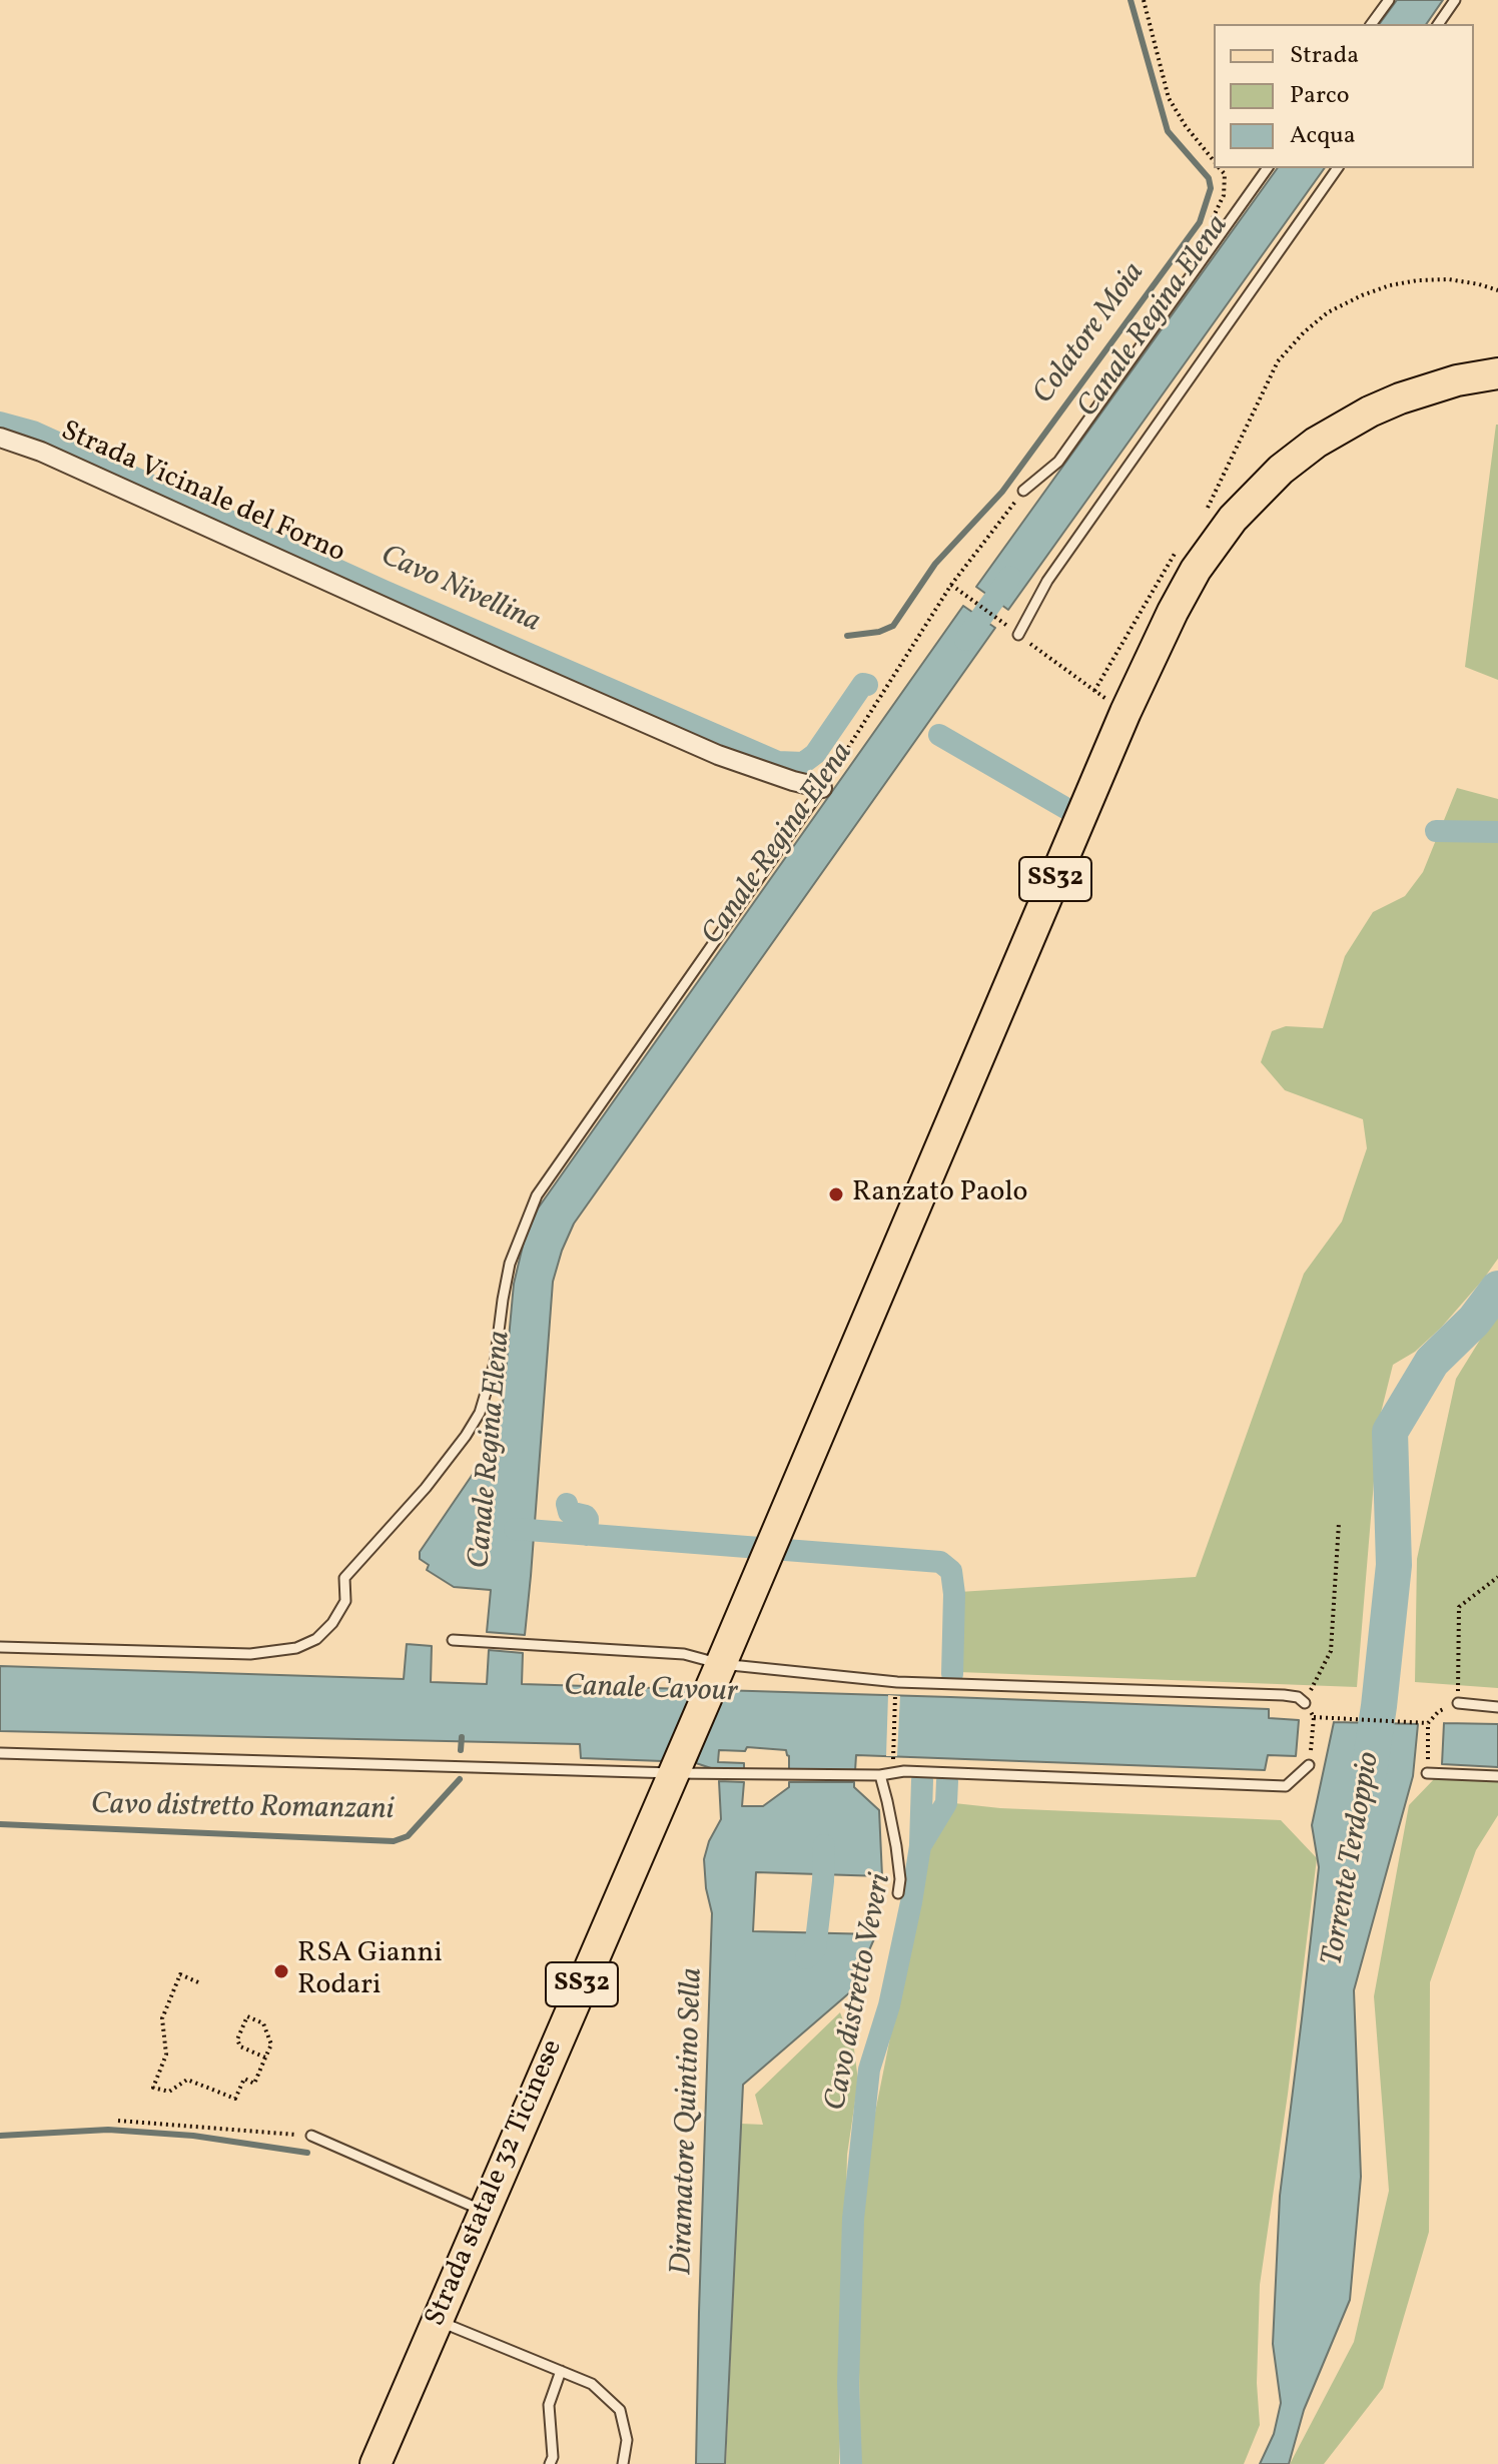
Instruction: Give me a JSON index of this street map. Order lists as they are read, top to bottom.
{
  "streets": {
    "main road": ["SS32", "Strada statale 32 Ticinese"],
    "street": ["Strada Vicinale del Forno"]
  },
  "crossings": [
    ["SS32", "Strada statale 32 Ticinese"]
  ],
  "water": [
    "Canale Regina Elena",
    "Colatore Moia",
    "Cavo Nivellina",
    "Canale Cavour",
    "Cavo distretto Romanzani",
    "Torrente Terdoppio",
    "Cavo distretto Veveri",
    "Diramatore Quintino Sella"
  ],
  "places": ["Ranzato Paolo", "RSA Gianni Rodari"],
  "legend": ["Strada", "Parco", "Acqua"]
}
